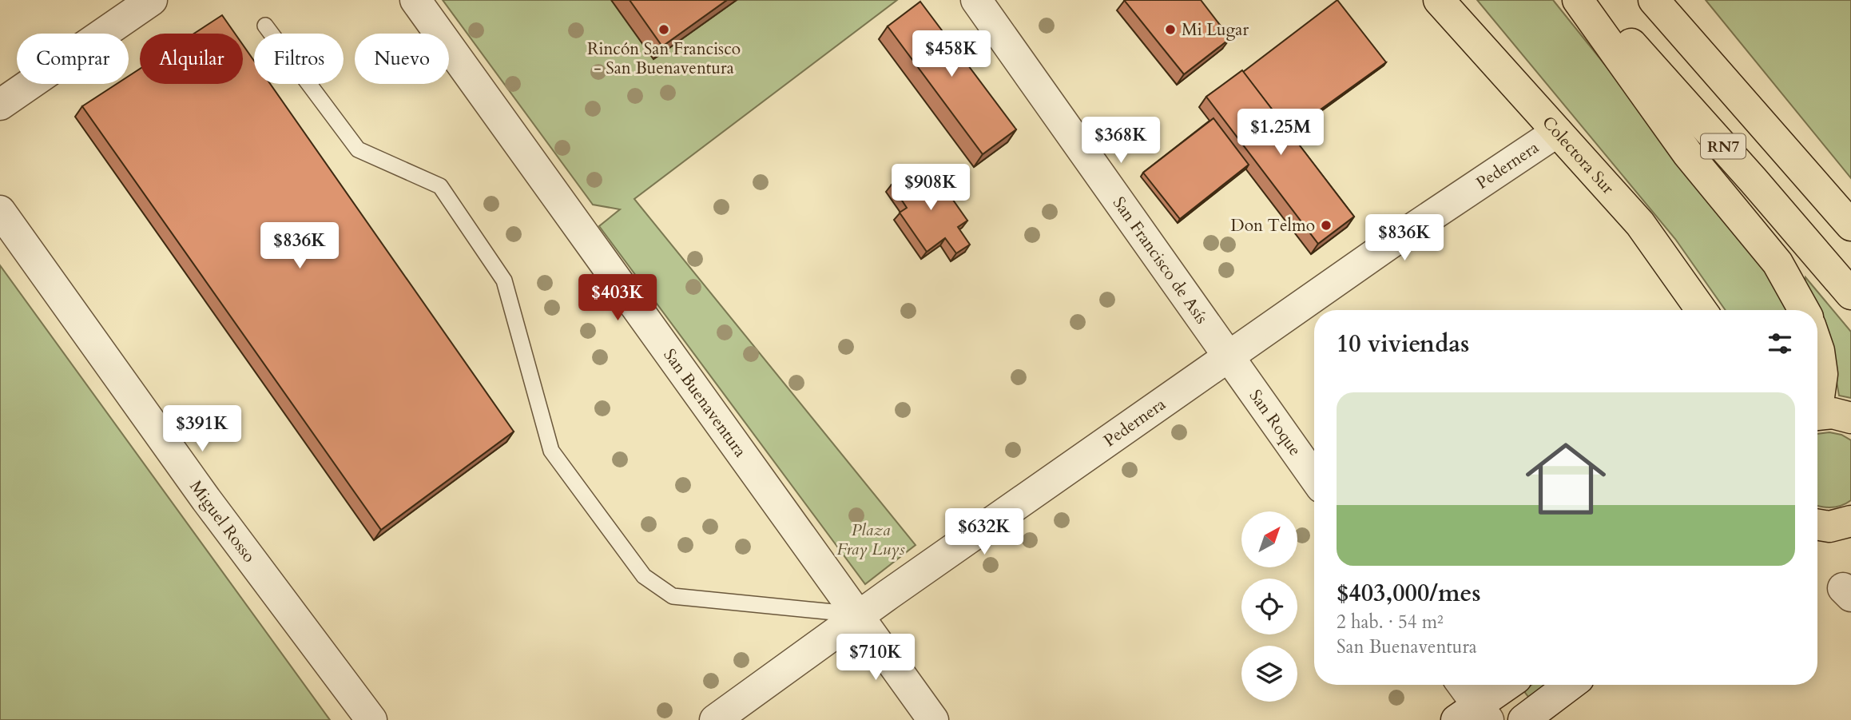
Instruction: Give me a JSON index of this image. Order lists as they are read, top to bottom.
{
  "streets": {
    "main road": ["RN7", "Colectora Sur"],
    "street": [
      "Pedernera",
      "San Francisco de Asís",
      "San Buenaventura",
      "San Roque",
      "Miguel Rosso"
    ]
  },
  "crossings": [
    ["Colectora Sur", "Pedernera"],
    ["Pedernera", "San Francisco de Asís"],
    ["Pedernera", "San Buenaventura"],
    ["Pedernera", "San Roque"],
    ["San Francisco de Asís", "San Roque"]
  ],
  "parks": ["Plaza Fray Luys"],
  "places": ["Rincón San Francisco - San Buenaventura", "Mi Lugar", "Don Telmo"],
  "north": "top right",
  "page": {
    "price": [
      "$458K",
      "$1.25M",
      "$368K",
      "$908K",
      "$836K",
      "$836K",
      "$403K",
      "$391K",
      "$632K",
      "$710K"
    ],
    "chip": [
      "Comprar",
      "Alquilar",
      "Filtros",
      "Nuevo"
    ],
    "heading": "10 viviendas",
    "list": [
      {
        "name": "$403,000/mes",
        "note": "2 hab. · 54 m² · San Buenaventura"
      }
    ]
  }
}
